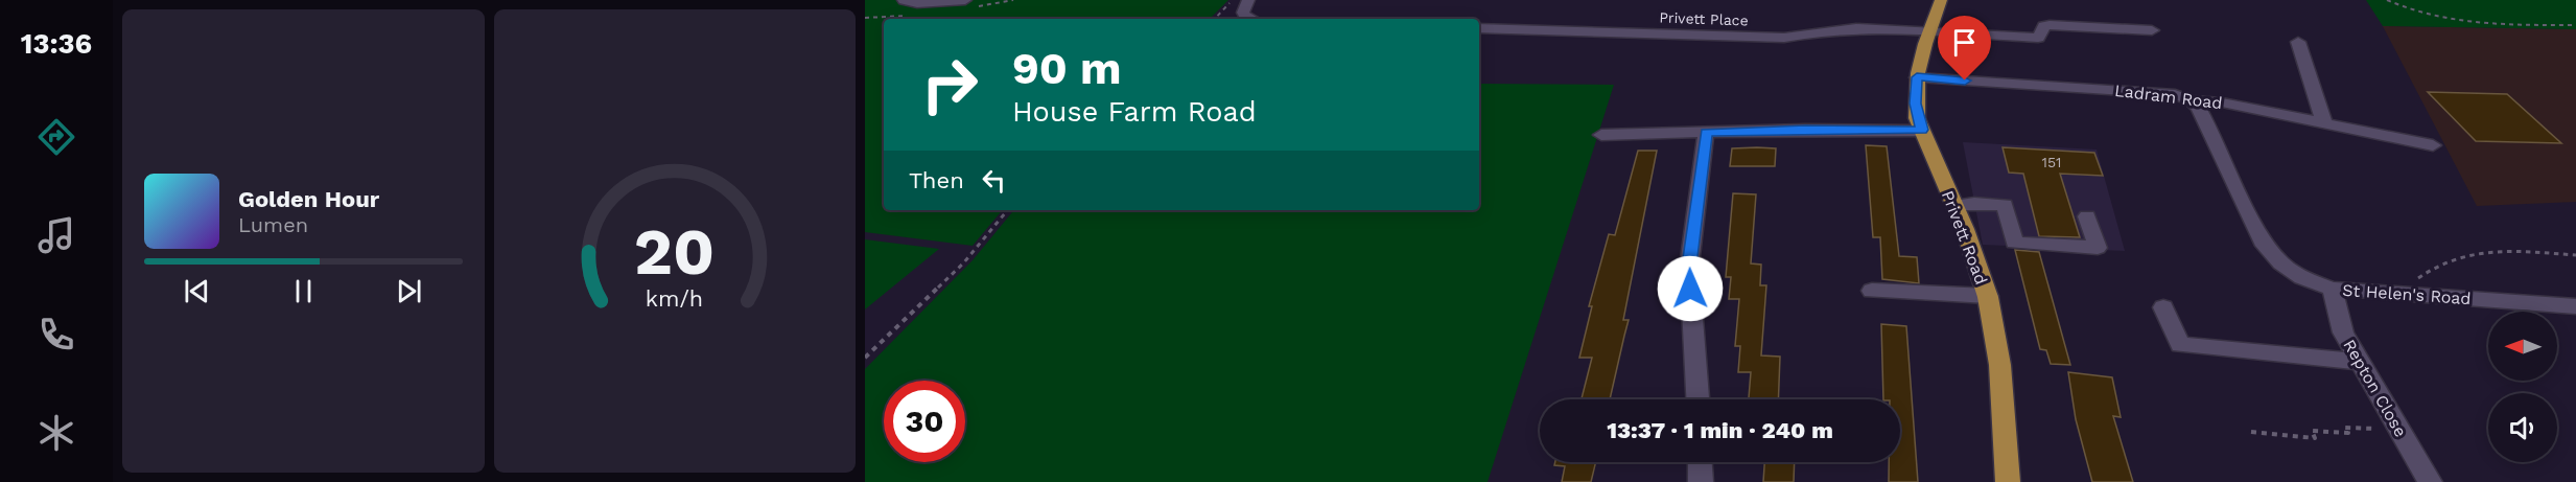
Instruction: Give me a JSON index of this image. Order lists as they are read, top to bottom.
{
  "streets": {
    "main road": ["Privett Road"],
    "street": [
      "Privett Place",
      "Ladram Road",
      "St Helen's Road",
      "Repton Close"
    ]
  },
  "crossings": [
    ["Privett Place", "Privett Road"],
    ["Ladram Road", "Privett Road"],
    ["Ladram Road", "St Helen's Road"],
    ["St Helen's Road", "Repton Close"]
  ],
  "house_numbers": ["151"],
  "north": "left",
  "page": {
    "tabs": "13:36",
    "turn": ["90 m", "House Farm Road"],
    "then": "Then",
    "song": ["Golden Hour", "Lumen"],
    "limit": "30",
    "trip": "13:37 · 1 min · 240 m",
    "gauge": ["20", "km/h"]
  }
}
